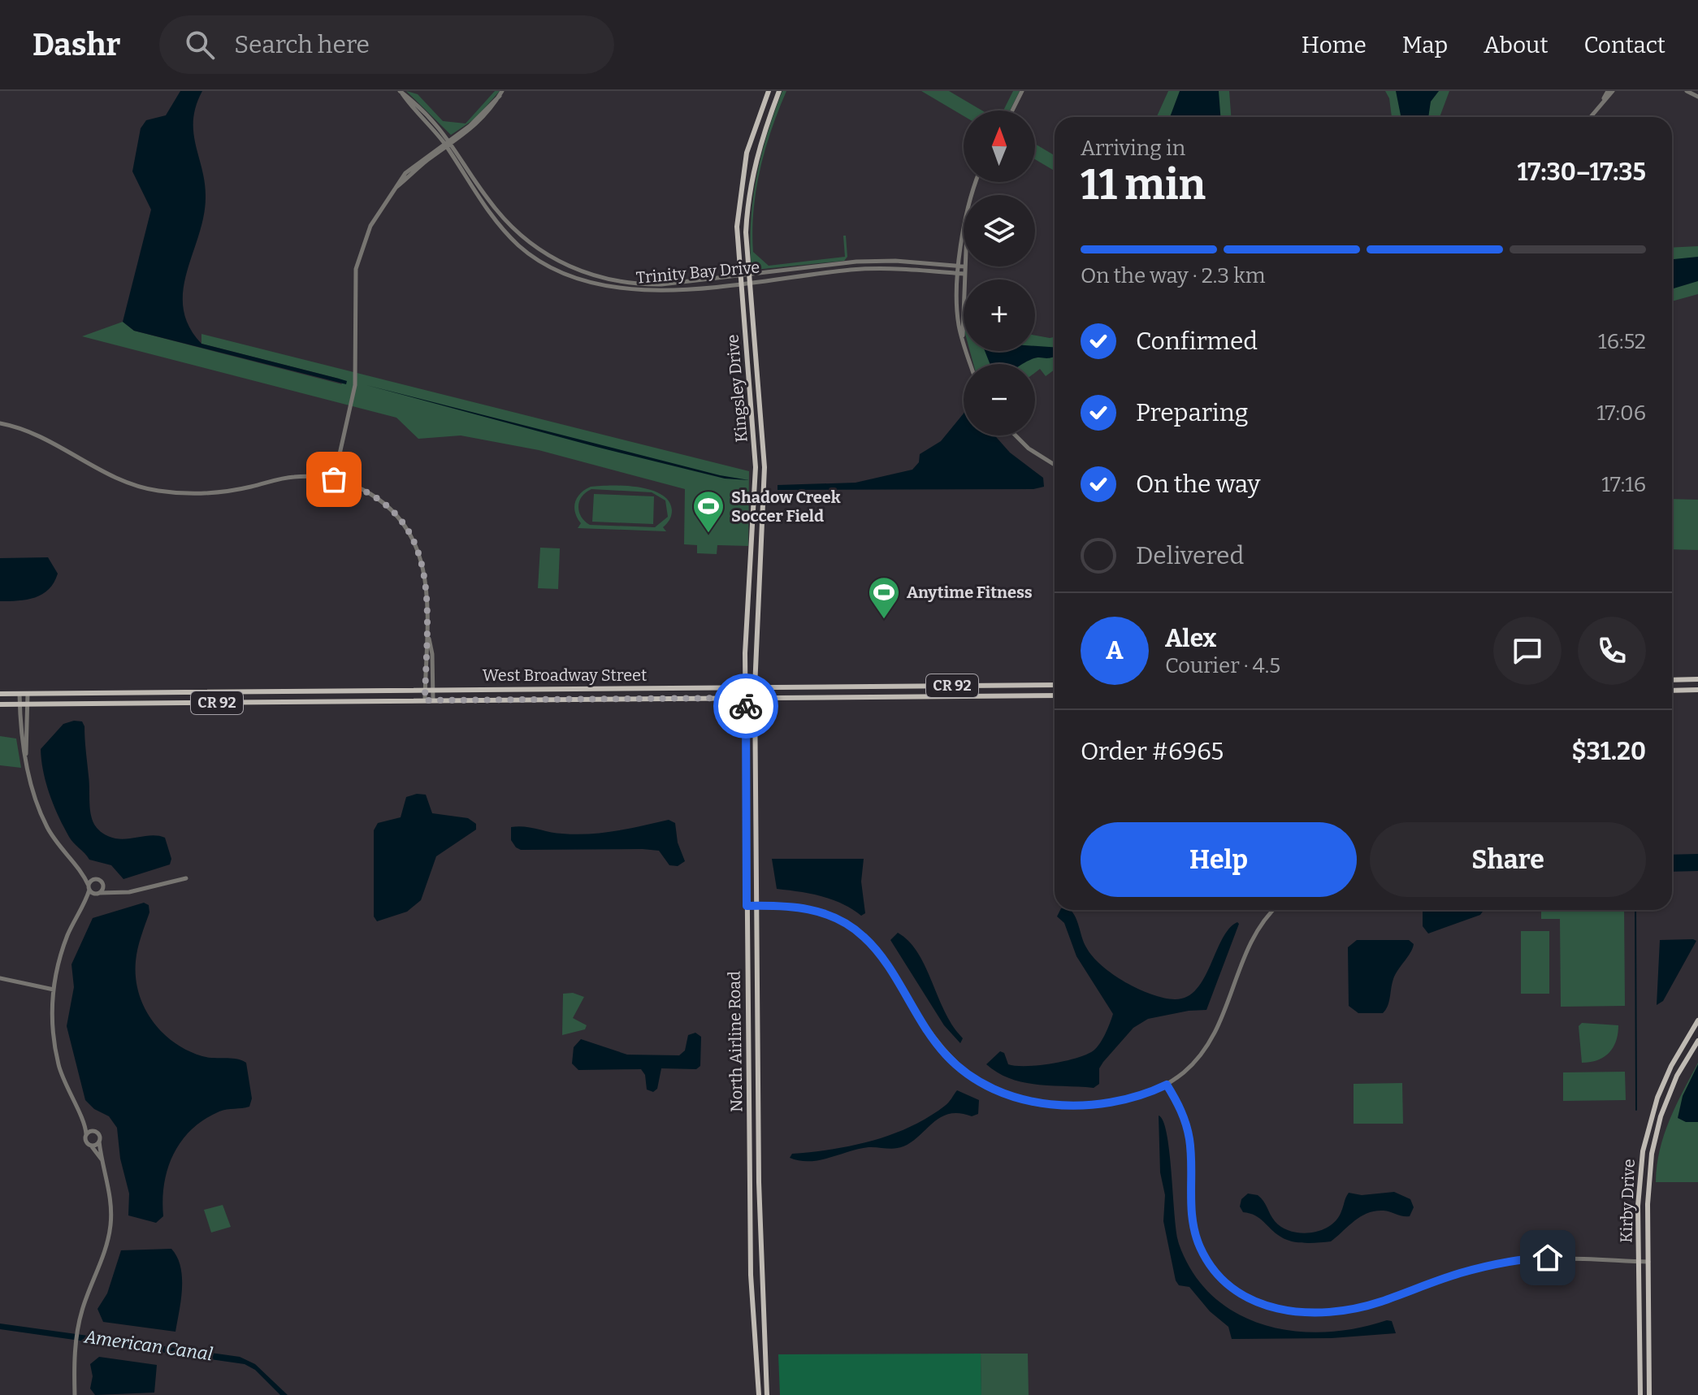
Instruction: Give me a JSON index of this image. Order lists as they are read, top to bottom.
{
  "streets": {
    "main road": [
      "Kingsley Drive",
      "West Broadway Street",
      "CR 92",
      "North Airline Road",
      "Kirby Drive"
    ],
    "street": ["Trinity Bay Drive"]
  },
  "crossings": [
    ["Trinity Bay Drive", "Kingsley Drive"],
    ["Kingsley Drive", "West Broadway Street"],
    ["Kingsley Drive", "North Airline Road"],
    ["West Broadway Street", "CR 92"],
    ["West Broadway Street", "North Airline Road"]
  ],
  "water": ["American Canal"],
  "places": {
    "sports": ["Shadow Creek Soccer Field", "Anytime Fitness"]
  },
  "north": "top",
  "page": {
    "header": "Dashr",
    "search": "Search here",
    "nav": [
      "Home",
      "Map",
      "About",
      "Contact"
    ],
    "map_buttons": ["+", "−"],
    "heading": ["11 min", "Arriving in", "17:30–17:35"],
    "panel": [
      "Alex",
      "Courier · 4.5",
      "Order #6965",
      "$31.20"
    ],
    "bar": "On the way · 2.3 km",
    "list": [
      ["Confirmed", "16:52"],
      ["Preparing", "17:06"],
      ["On the way", "17:16"],
      "Delivered"
    ],
    "round": "A",
    "buttons": ["Help", "Share"]
  }
}
